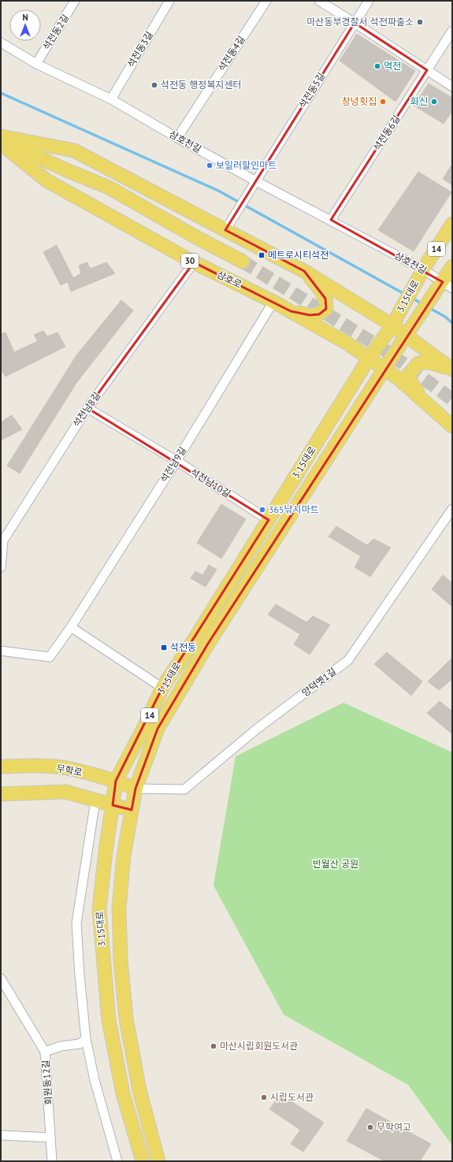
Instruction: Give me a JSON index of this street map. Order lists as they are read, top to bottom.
{
  "streets": {
    "main road": [
      "14",
      "30",
      "삼호로",
      "3.15대로",
      "3·15대로",
      "무학로"
    ],
    "street": [
      "석전동2길",
      "석전동3길",
      "석전동4길",
      "석전동5길",
      "석전동6길",
      "삼호천길",
      "석전남8길",
      "석전남9길",
      "석전남10길",
      "양덕옛1길",
      "회원동12길"
    ]
  },
  "crossings": [
    ["석전동2길", "삼호천길"],
    ["석전동3길", "삼호천길"],
    ["석전동4길", "삼호천길"],
    ["석전동5길", "삼호천길"],
    ["석전동6길", "삼호천길"],
    ["삼호천길", "14"],
    ["삼호천길", "3.15대로"],
    ["14", "3.15대로"],
    ["삼호로", "석전남8길"],
    ["삼호로", "3·15대로"],
    ["삼호로", "석전남9길"],
    ["3.15대로", "3·15대로"],
    ["석전남8길", "석전남10길"],
    ["3·15대로", "석전남10길"],
    ["3·15대로", "양덕옛1길"],
    ["3·15대로", "무학로"],
    ["석전남9길", "석전남10길"],
    ["양덕옛1길", "무학로"]
  ],
  "parks": ["반월산 공원"],
  "places": {
    "other": [
      "마산동부경찰서 석전파출소",
      "역전",
      "석전동 행정복지센터",
      "창녕횟집",
      "화신",
      "보일러할인마트",
      "365낚시마트",
      "마산시립회원도서관",
      "시립도서관",
      "무학여고"
    ],
    "transit": ["메트로시티석전", "석전동"]
  },
  "north": "top"
}
